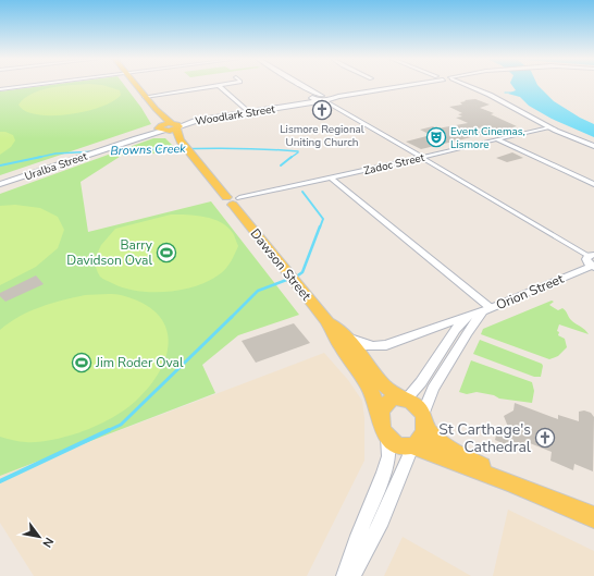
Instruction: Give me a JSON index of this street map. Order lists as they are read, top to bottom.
{
  "streets": {
    "main road": ["Woodlark Street", "Uralba Street", "Dawson Street"],
    "street": ["Zadoc Street", "Orion Street"]
  },
  "crossings": [
    ["Woodlark Street", "Dawson Street"],
    ["Zadoc Street", "Dawson Street"],
    ["Uralba Street", "Dawson Street"],
    ["Dawson Street", "Orion Street"]
  ],
  "water": ["Browns Creek"],
  "places": {
    "church": ["Lismore Regional Uniting Church", "St Carthage's Cathedral"],
    "theatre": ["Event Cinemas, Lismore"],
    "sports": ["Barry Davidson Oval", "Jim Roder Oval"]
  },
  "north": "bottom right"
}
